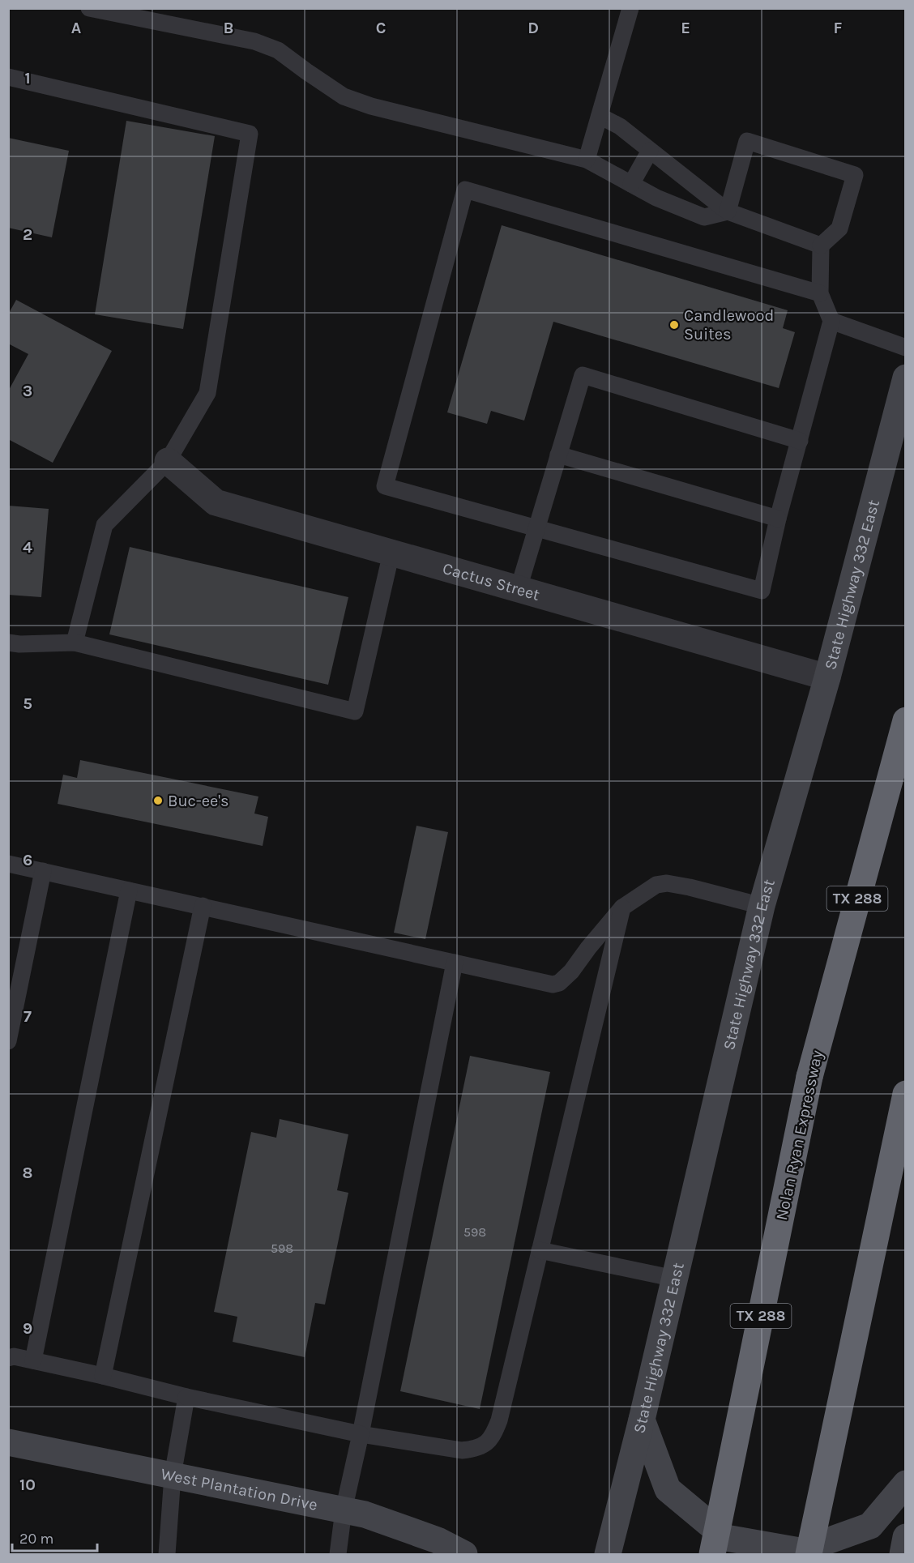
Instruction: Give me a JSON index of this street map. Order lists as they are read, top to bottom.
{
  "streets": {
    "highway": ["TX 288", "Nolan Ryan Expressway"],
    "main road": ["State Highway 332 East", "West Plantation Drive"],
    "street": ["Cactus Street"]
  },
  "crossings": [
    ["Cactus Street", "State Highway 332 East"]
  ],
  "places": ["Candlewood Suites", "Buc-ee's"],
  "house_numbers": ["598", "598"],
  "scale_bar": "20 m",
  "grid": {
    "columns": [
      "A",
      "B",
      "C",
      "D",
      "E",
      "F"
    ],
    "rows": [
      "1",
      "2",
      "3",
      "4",
      "5",
      "6",
      "7",
      "8",
      "9",
      "10"
    ]
  }
}
